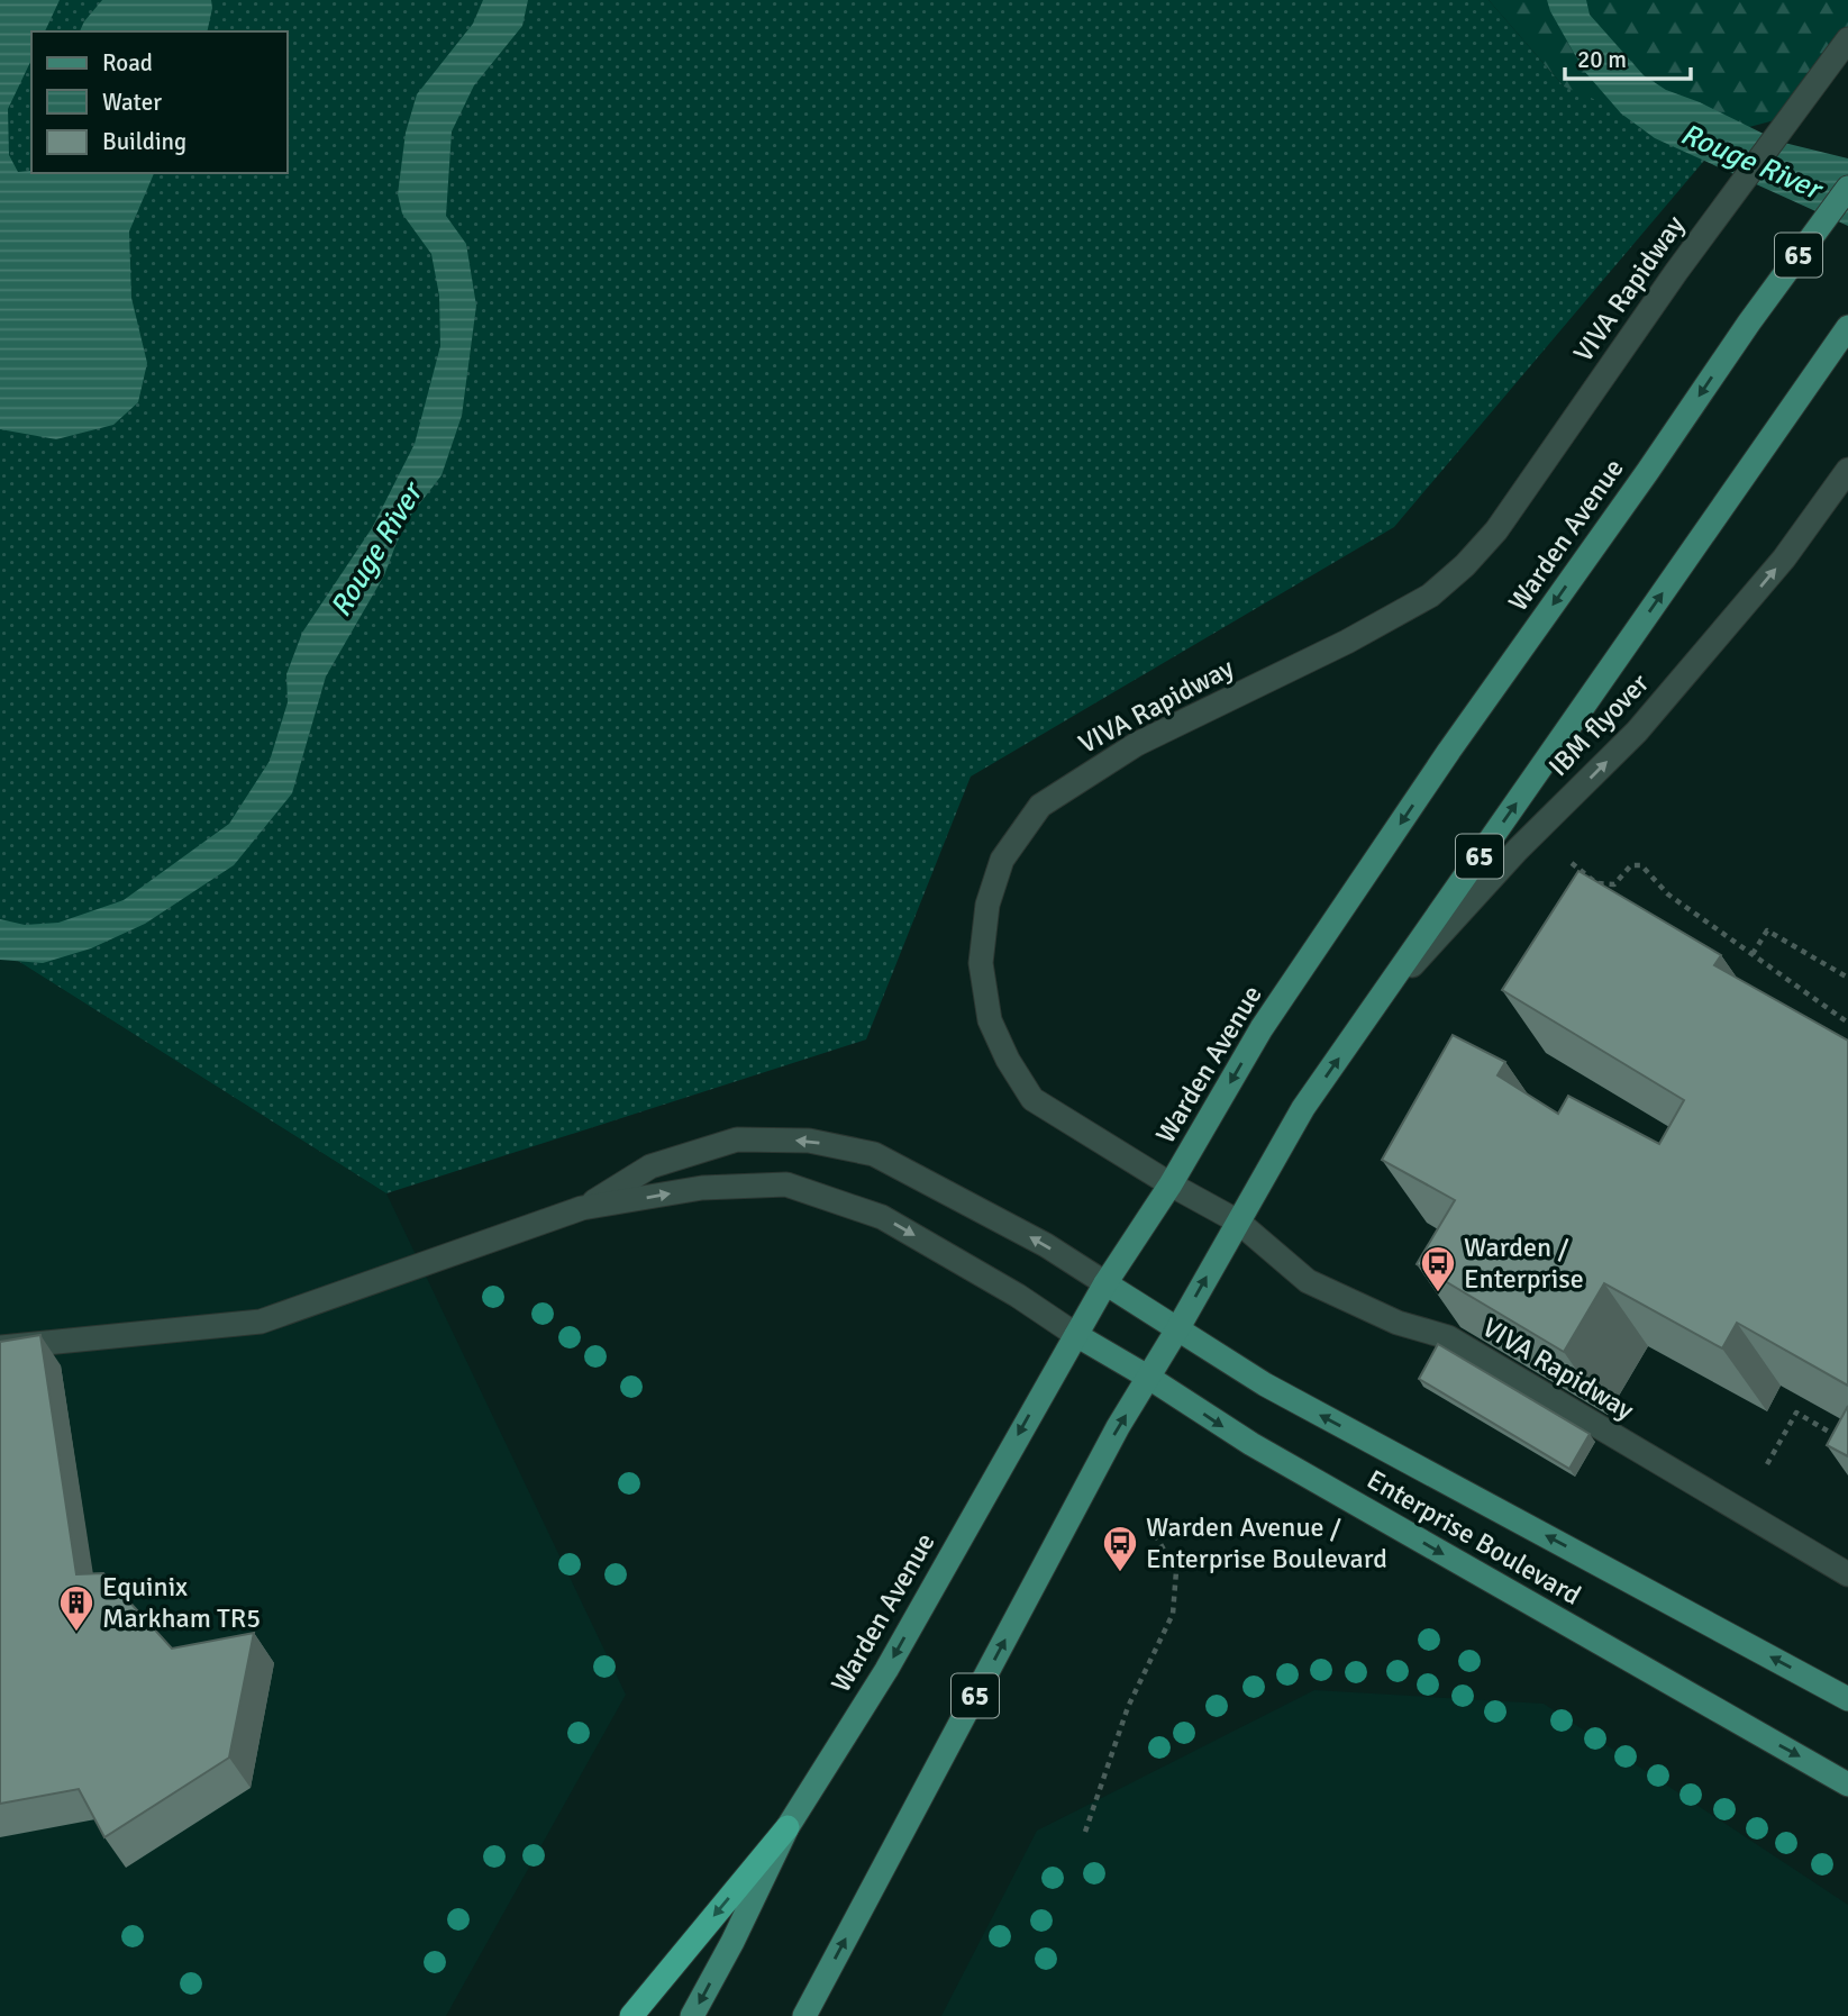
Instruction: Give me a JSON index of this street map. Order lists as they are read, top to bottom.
{
  "streets": {
    "main road": ["65", "Warden Avenue", "Enterprise Boulevard"],
    "lane": ["VIVA Rapidway", "IBM flyover"]
  },
  "crossings": [
    ["65", "VIVA Rapidway"],
    ["65", "IBM flyover"],
    ["65", "Enterprise Boulevard"],
    ["VIVA Rapidway", "Warden Avenue"],
    ["Warden Avenue", "Enterprise Boulevard"]
  ],
  "one_way": ["IBM flyover"],
  "water": ["Rouge River"],
  "places": {
    "bus stop": ["Warden / Enterprise", "Warden Avenue / Enterprise Boulevard"],
    "building": ["Equinix Markham TR5"]
  },
  "legend": ["Road", "Water", "Building"],
  "scale_bar": "20 m"
}
